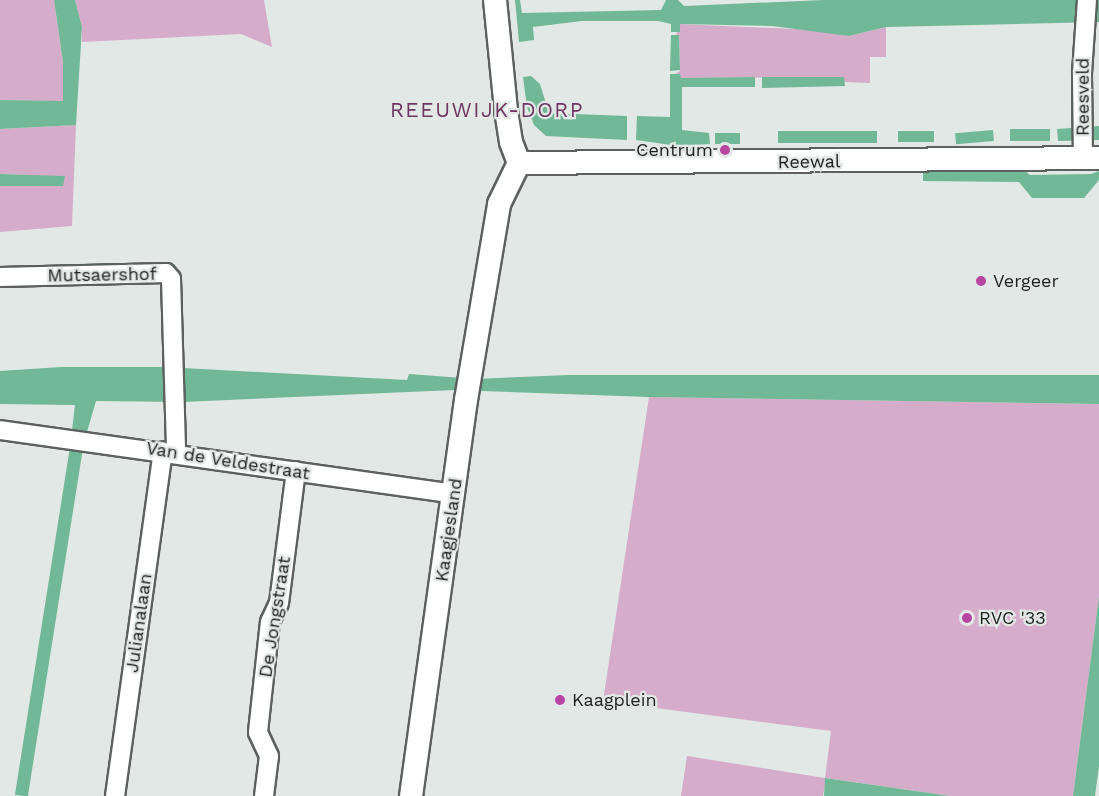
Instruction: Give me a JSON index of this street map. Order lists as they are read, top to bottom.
{
  "streets": {
    "street": [
      "Reesveld",
      "Reewal",
      "Mutsaershof",
      "Van de Veldestraat",
      "Kaagjesland",
      "De Jongstraat",
      "Julianalaan"
    ]
  },
  "crossings": [
    ["Reesveld", "Reewal"],
    ["Reewal", "Kaagjesland"],
    ["Mutsaershof", "Van de Veldestraat"],
    ["Mutsaershof", "Julianalaan"],
    ["Van de Veldestraat", "Kaagjesland"],
    ["Van de Veldestraat", "De Jongstraat"],
    ["Van de Veldestraat", "Julianalaan"]
  ],
  "districts": ["REEUWIJK-DORP"],
  "places": [
    "Centrum",
    "Vergeer",
    "RVC '33",
    "Kaagplein"
  ]
}
